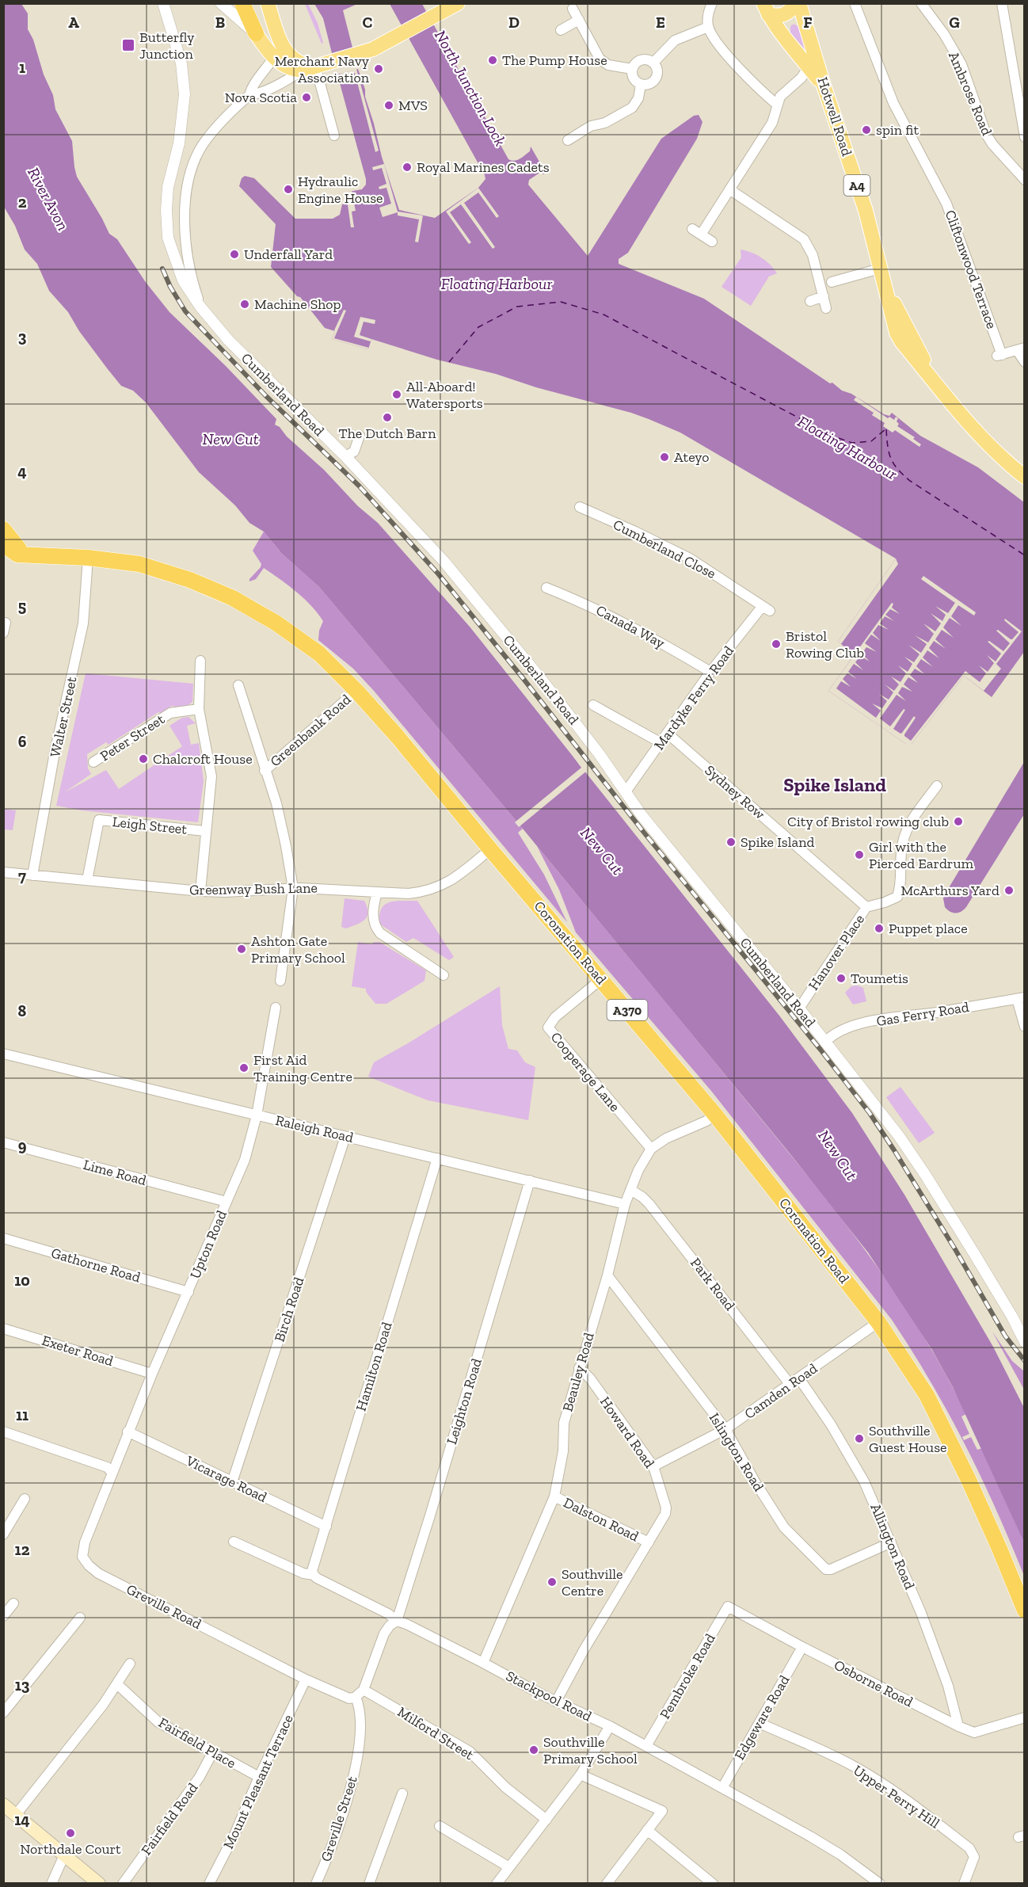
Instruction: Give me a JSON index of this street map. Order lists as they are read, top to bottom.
{
  "streets": {
    "highway": ["Coronation Road", "A370"],
    "main road": ["Hotwell Road", "A4"],
    "street": [
      "Ambrose Road",
      "Cliftonwood Terrace",
      "Cumberland Road",
      "Cumberland Close",
      "Canada Way",
      "Mardyke Ferry Road",
      "Walter Street",
      "Greenbank Road",
      "Peter Street",
      "Sydney Row",
      "Leigh Street",
      "Greenway Bush Lane",
      "Hanover Place",
      "Gas Ferry Road",
      "Cooperage Lane",
      "Raleigh Road",
      "Lime Road",
      "Upton Road",
      "Gathorne Road",
      "Park Road",
      "Birch Road",
      "Exeter Road",
      "Hamilton Road",
      "Beauley Road",
      "Camden Road",
      "Leighton Road",
      "Howard Road",
      "Islington Road",
      "Vicarage Road",
      "Dalston Road",
      "Allington Road",
      "Greville Road",
      "Pembroke Road",
      "Osborne Road",
      "Stackpool Road",
      "Edgeware Road",
      "Milford Street",
      "Fairfield Place",
      "Mount Pleasant Terrace",
      "Upper Perry Hill",
      "Fairfield Road",
      "Greville Street"
    ]
  },
  "crossings": [
    ["Hotwell Road", "A4"],
    ["Cumberland Road", "Mardyke Ferry Road"],
    ["Cumberland Road", "Hanover Place"],
    ["Cumberland Road", "Gas Ferry Road"],
    ["Cumberland Close", "Mardyke Ferry Road"],
    ["Canada Way", "Mardyke Ferry Road"],
    ["Mardyke Ferry Road", "Sydney Row"],
    ["Walter Street", "Greenway Bush Lane"],
    ["Walter Street", "Coronation Road"],
    ["Greenbank Road", "Greenway Bush Lane"],
    ["Greenbank Road", "Coronation Road"],
    ["Sydney Row", "Hanover Place"],
    ["Leigh Street", "Greenway Bush Lane"],
    ["Greenway Bush Lane", "Coronation Road"],
    ["Coronation Road", "Cooperage Lane"],
    ["Coronation Road", "Beauley Road"],
    ["Coronation Road", "Camden Road"],
    ["Cooperage Lane", "Beauley Road"],
    ["Raleigh Road", "Upton Road"],
    ["Raleigh Road", "Birch Road"],
    ["Raleigh Road", "Hamilton Road"],
    ["Raleigh Road", "Beauley Road"],
    ["Raleigh Road", "Leighton Road"],
    ["Lime Road", "Upton Road"],
    ["Upton Road", "Gathorne Road"],
    ["Upton Road", "Exeter Road"],
    ["Upton Road", "Vicarage Road"],
    ["Upton Road", "Greville Road"],
    ["Park Road", "Beauley Road"],
    ["Park Road", "Camden Road"],
    ["Birch Road", "Vicarage Road"],
    ["Hamilton Road", "Vicarage Road"],
    ["Hamilton Road", "Stackpool Road"],
    ["Beauley Road", "Howard Road"],
    ["Beauley Road", "Islington Road"],
    ["Beauley Road", "Dalston Road"],
    ["Beauley Road", "Stackpool Road"],
    ["Camden Road", "Howard Road"],
    ["Camden Road", "Islington Road"],
    ["Camden Road", "Allington Road"],
    ["Leighton Road", "Stackpool Road"],
    ["Howard Road", "Dalston Road"],
    ["Howard Road", "Stackpool Road"],
    ["Islington Road", "Allington Road"],
    ["Allington Road", "Osborne Road"],
    ["Greville Road", "Mount Pleasant Terrace"],
    ["Greville Road", "Greville Street"],
    ["Pembroke Road", "Osborne Road"],
    ["Pembroke Road", "Stackpool Road"],
    ["Osborne Road", "Edgeware Road"],
    ["Stackpool Road", "Edgeware Road"],
    ["Edgeware Road", "Upper Perry Hill"],
    ["Fairfield Place", "Mount Pleasant Terrace"],
    ["Fairfield Place", "Fairfield Road"]
  ],
  "districts": ["Spike Island"],
  "water": [
    "North Junction Lock",
    "River Avon",
    "Floating Harbour",
    "New Cut"
  ],
  "places": {
    "transit": ["Butterfly Junction"],
    "other": [
      "The Pump House",
      "Merchant Navy Association",
      "Nova Scotia",
      "MVS",
      "spin fit",
      "Royal Marines Cadets",
      "Hydraulic Engine House",
      "Underfall Yard",
      "Machine Shop",
      "All-Aboard! Watersports",
      "The Dutch Barn",
      "Ateyo",
      "Bristol Rowing Club",
      "Chalcroft House",
      "City of Bristol rowing club",
      "Spike Island",
      "Girl with the Pierced Eardrum",
      "McArthurs Yard",
      "Puppet place",
      "Ashton Gate Primary School",
      "Toumetis",
      "First Aid Training Centre",
      "Southville Guest House",
      "Southville Centre",
      "Southville Primary School",
      "Northdale Court"
    ]
  },
  "grid": {
    "columns": [
      "A",
      "B",
      "C",
      "D",
      "E",
      "F",
      "G"
    ],
    "rows": [
      "1",
      "2",
      "3",
      "4",
      "5",
      "6",
      "7",
      "8",
      "9",
      "10",
      "11",
      "12",
      "13",
      "14"
    ]
  }
}
